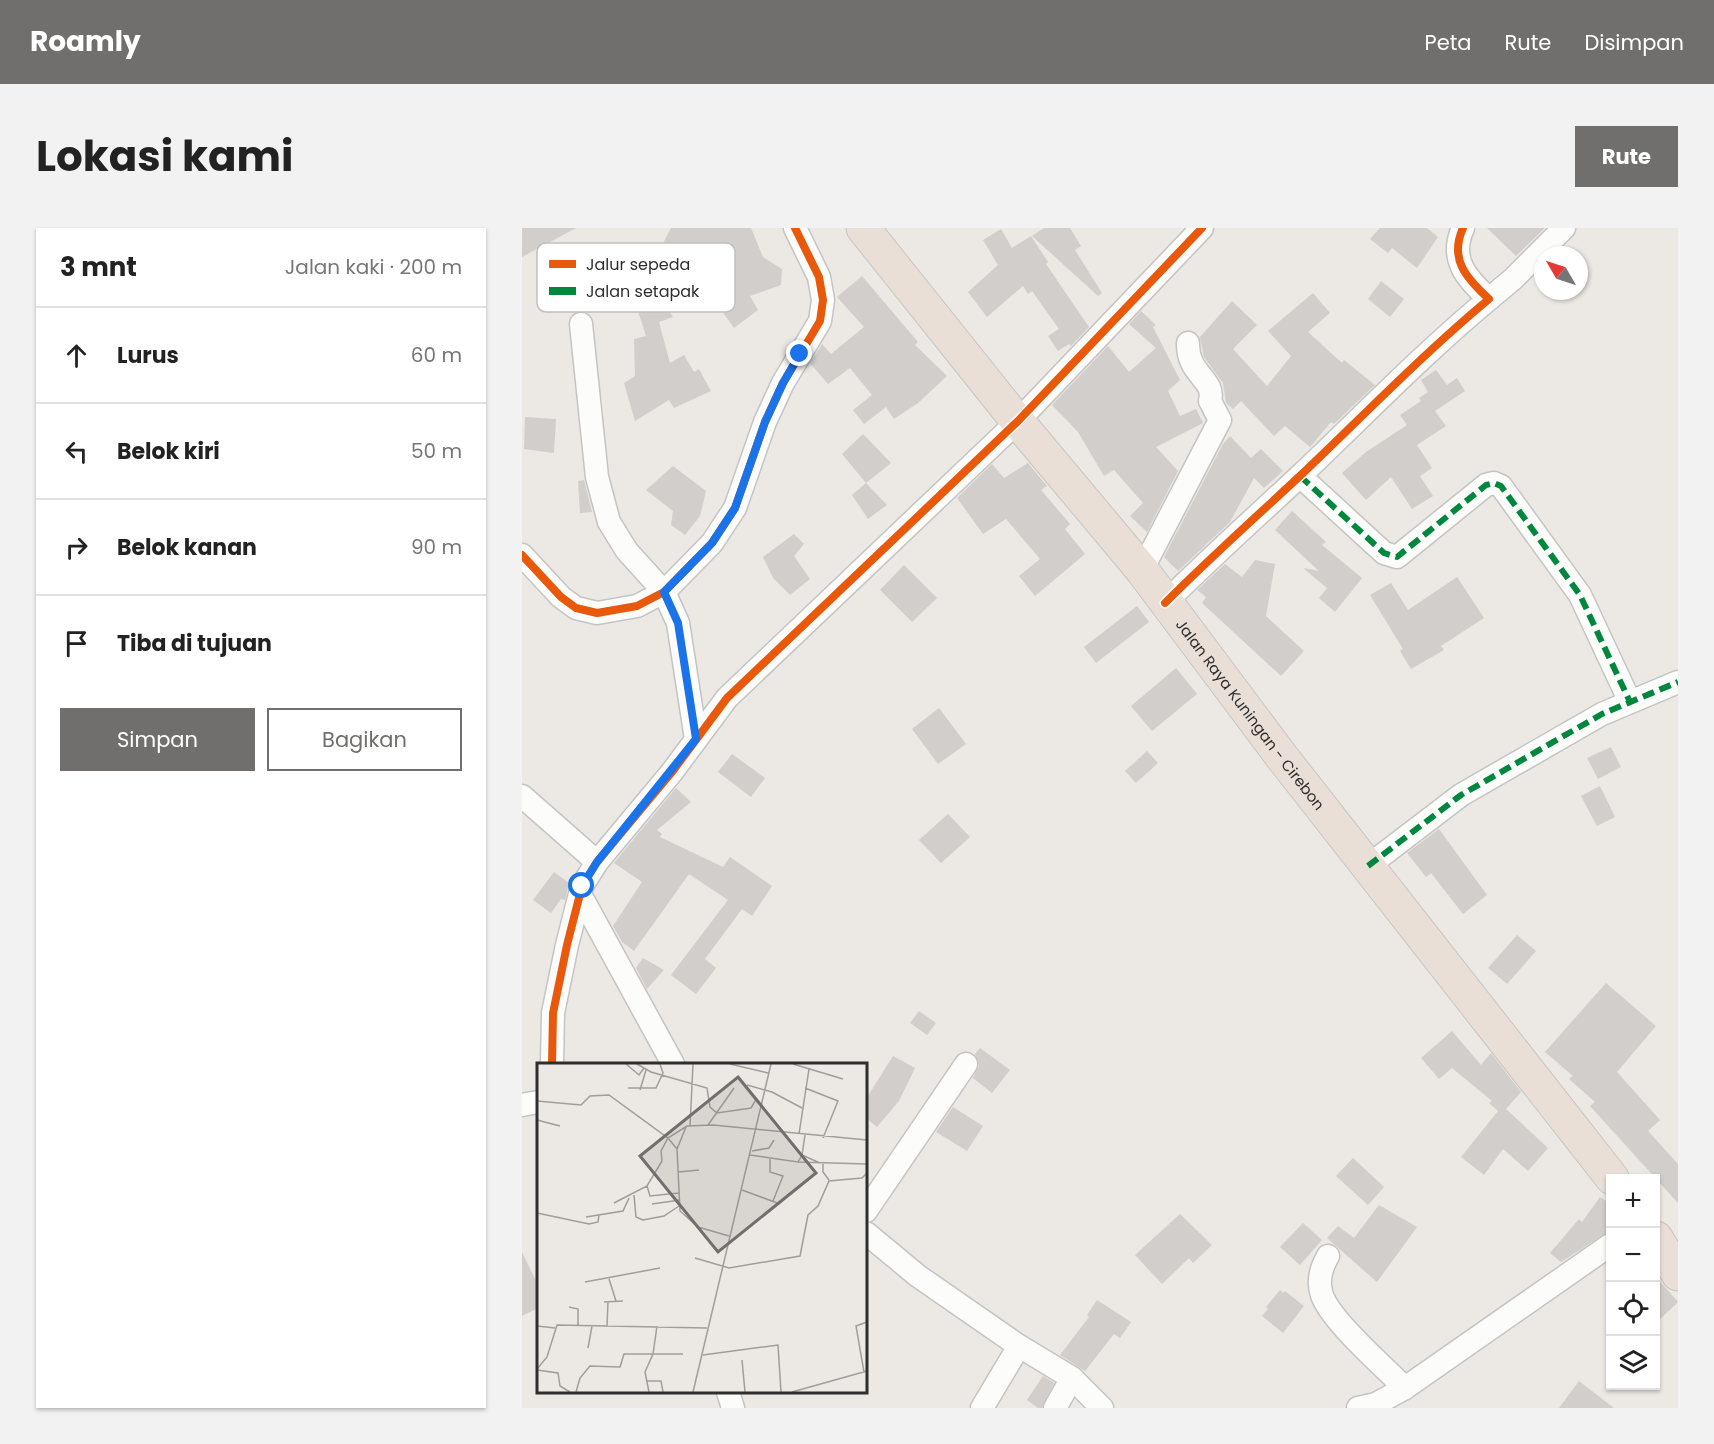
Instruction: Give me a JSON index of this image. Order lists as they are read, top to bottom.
{
  "streets": {
    "highway": ["Jalan Raya Kuningan - Cirebon"]
  },
  "legend": ["Jalur sepeda", "Jalan setapak"],
  "north": "top left",
  "page": {
    "header": "Roamly",
    "nav": ["Peta", "Rute", "Disimpan"],
    "title": "Lokasi kami",
    "buttons": [
      "Rute",
      ["Simpan", "Bagikan"]
    ],
    "heading": ["3 mnt", "Jalan kaki · 200 m"],
    "list": [
      ["Lurus", "60 m"],
      ["Belok kiri", "50 m"],
      ["Belok kanan", "90 m"],
      "Tiba di tujuan"
    ],
    "map_buttons": ["+", "−"]
  }
}
